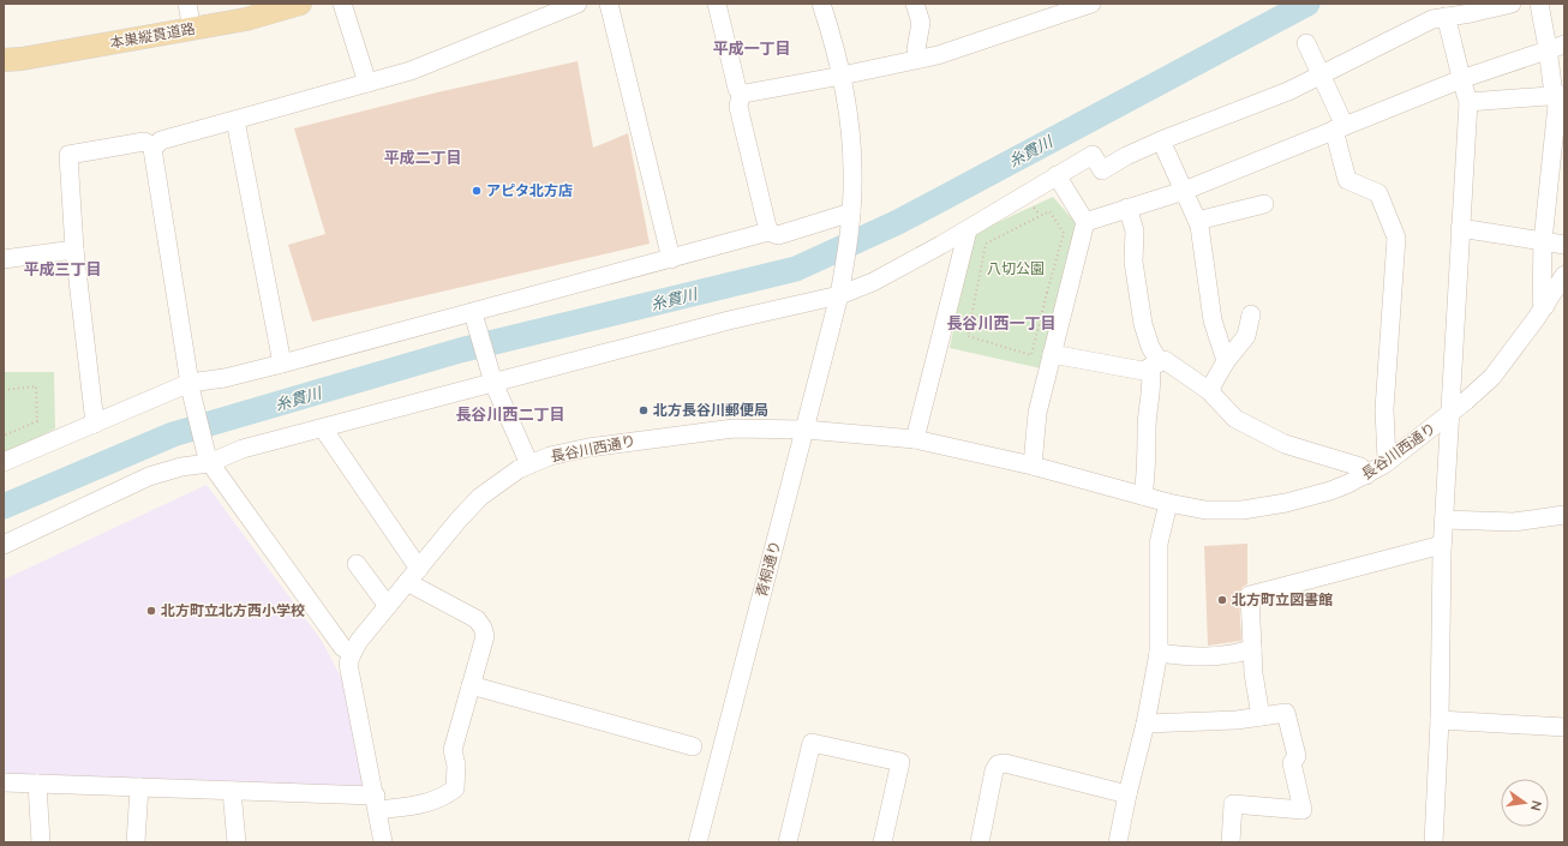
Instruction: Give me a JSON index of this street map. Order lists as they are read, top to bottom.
{
  "streets": {
    "main road": ["本巣縦貫道路"],
    "street": ["長谷川西通り", "青桐通り"]
  },
  "crossings": [
    ["長谷川西通り", "青桐通り"]
  ],
  "districts": [
    "平成一丁目",
    "平成二丁目",
    "平成三丁目",
    "長谷川西一丁目",
    "長谷川西二丁目"
  ],
  "water": ["糸貫川"],
  "parks": ["八切公園"],
  "places": [
    "アピタ北方店",
    "北方長谷川郵便局",
    "北方町立図書館",
    "北方町立北方西小学校"
  ],
  "north": "right"
}
